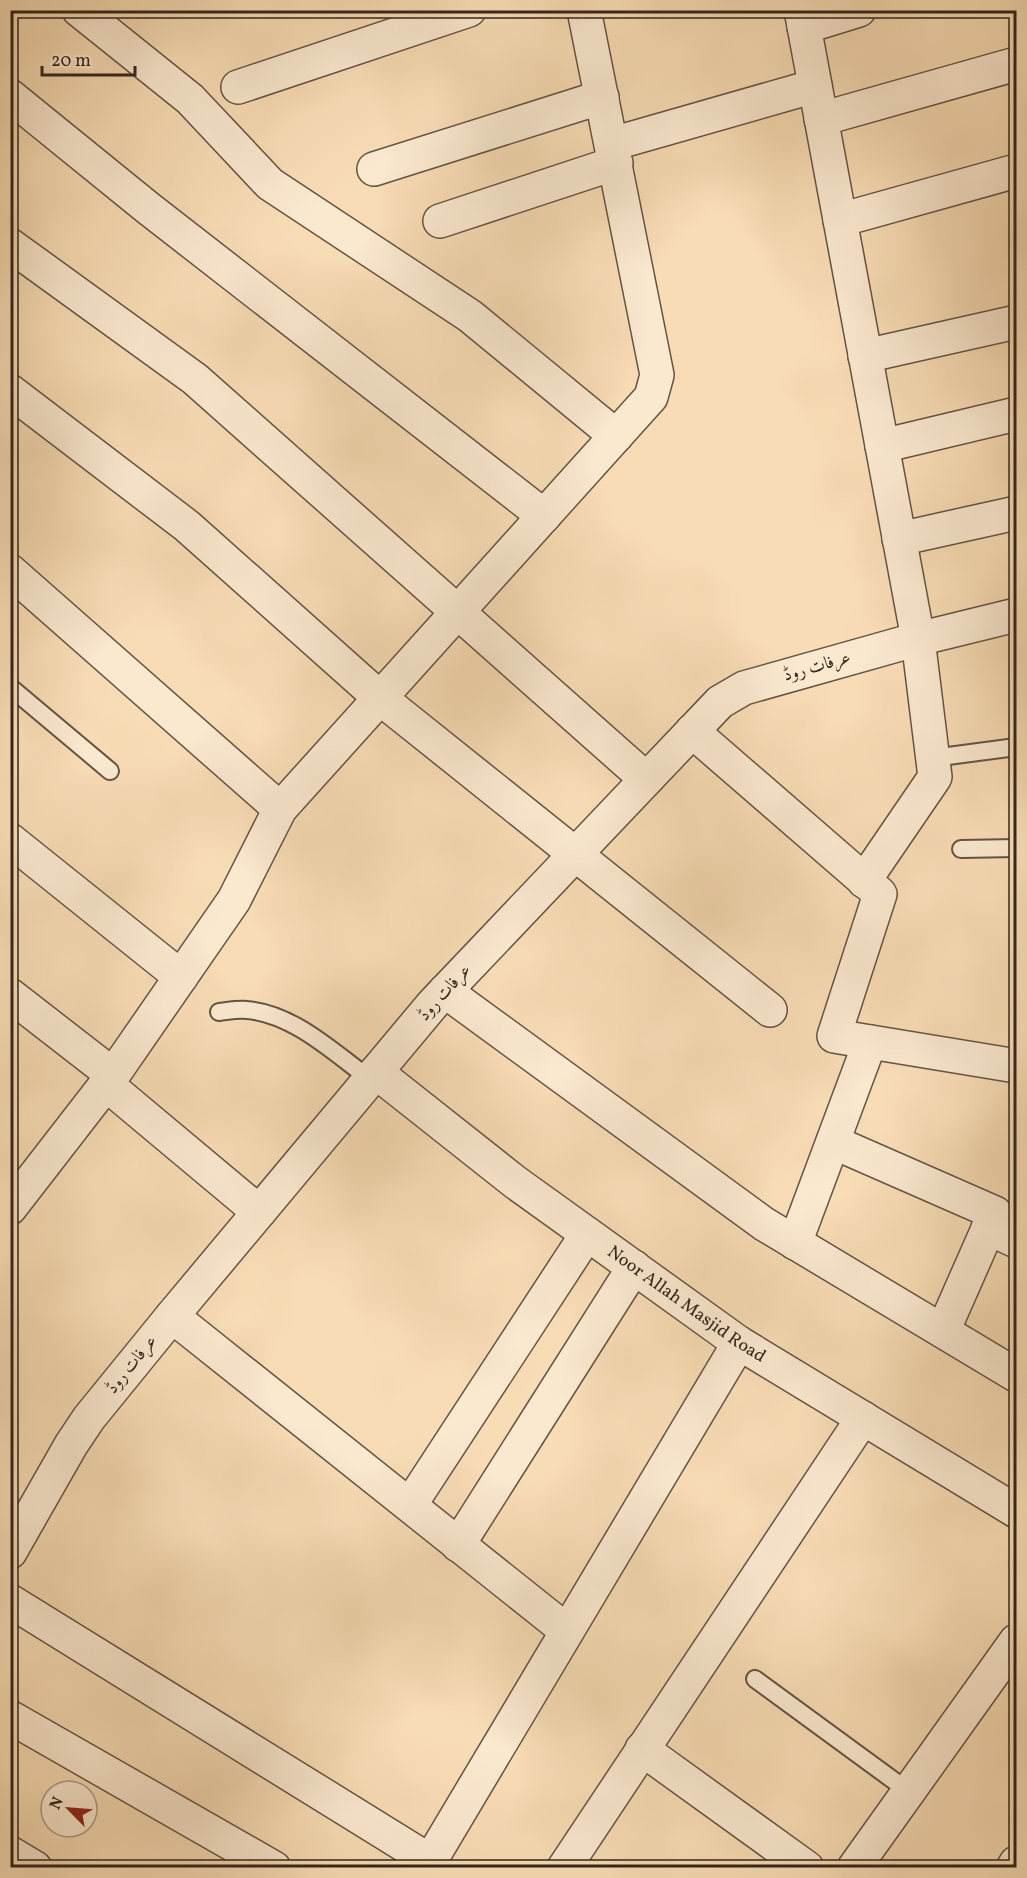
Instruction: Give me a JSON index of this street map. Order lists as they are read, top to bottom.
{
  "streets": {
    "street": ["عرفات روڈ", "Noor Allah Masjid Road"]
  },
  "crossings": [
    ["عرفات روڈ", "Noor Allah Masjid Road"]
  ],
  "scale_bar": "20 m",
  "north": "top left"
}
